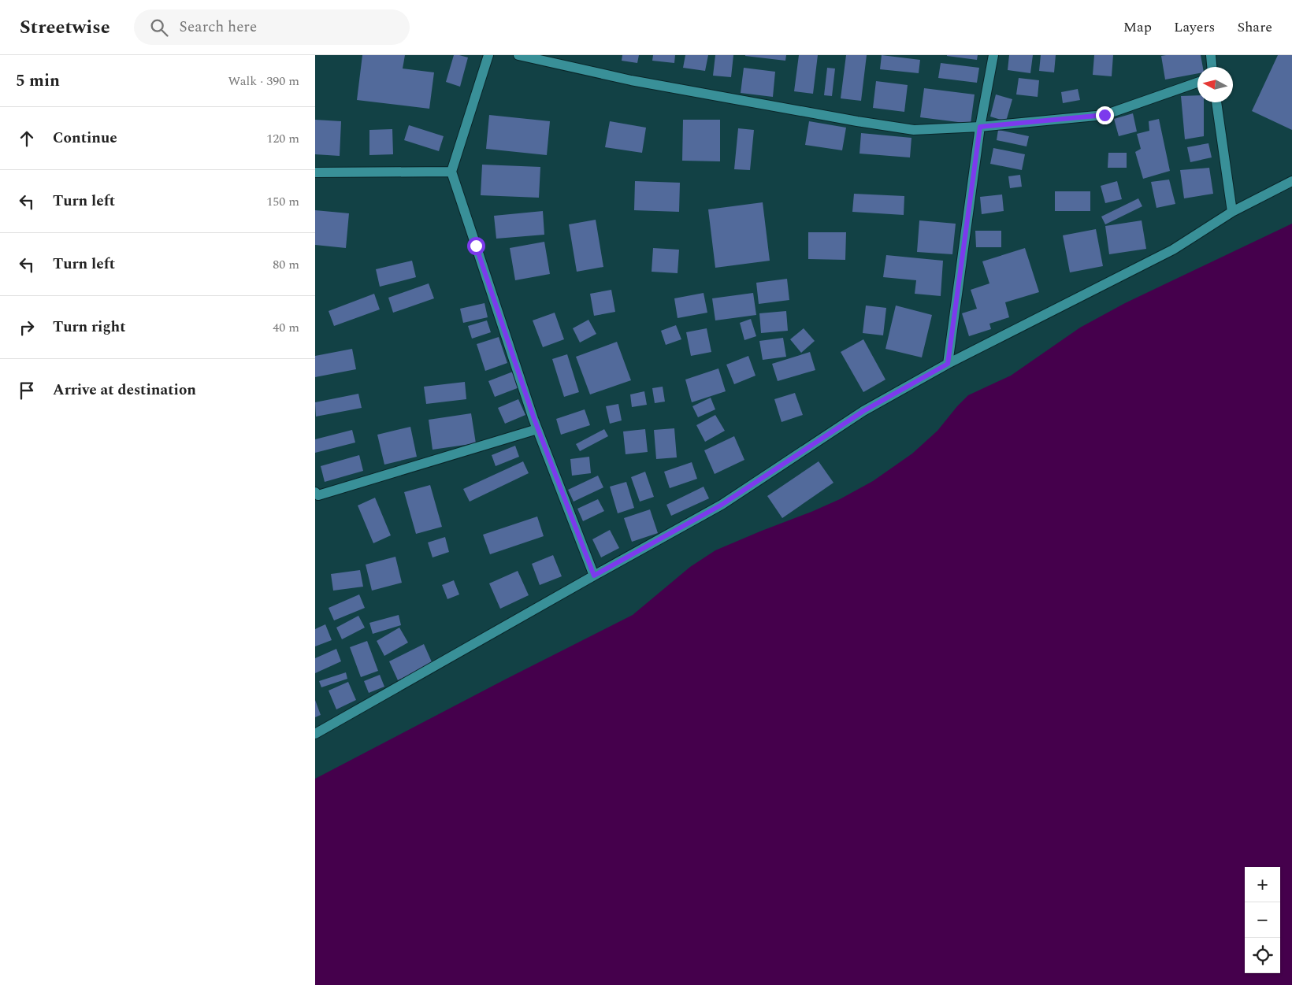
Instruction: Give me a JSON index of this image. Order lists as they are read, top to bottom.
{
  "north": "left",
  "page": {
    "header": "Streetwise",
    "search": "Search here",
    "nav": ["Map", "Layers", "Share"],
    "heading": ["5 min", "Walk · 390 m"],
    "list": [
      ["Continue", "120 m"],
      ["Turn left", "150 m"],
      ["Turn left", "80 m"],
      ["Turn right", "40 m"],
      "Arrive at destination"
    ],
    "map_buttons": ["+", "−"]
  }
}
